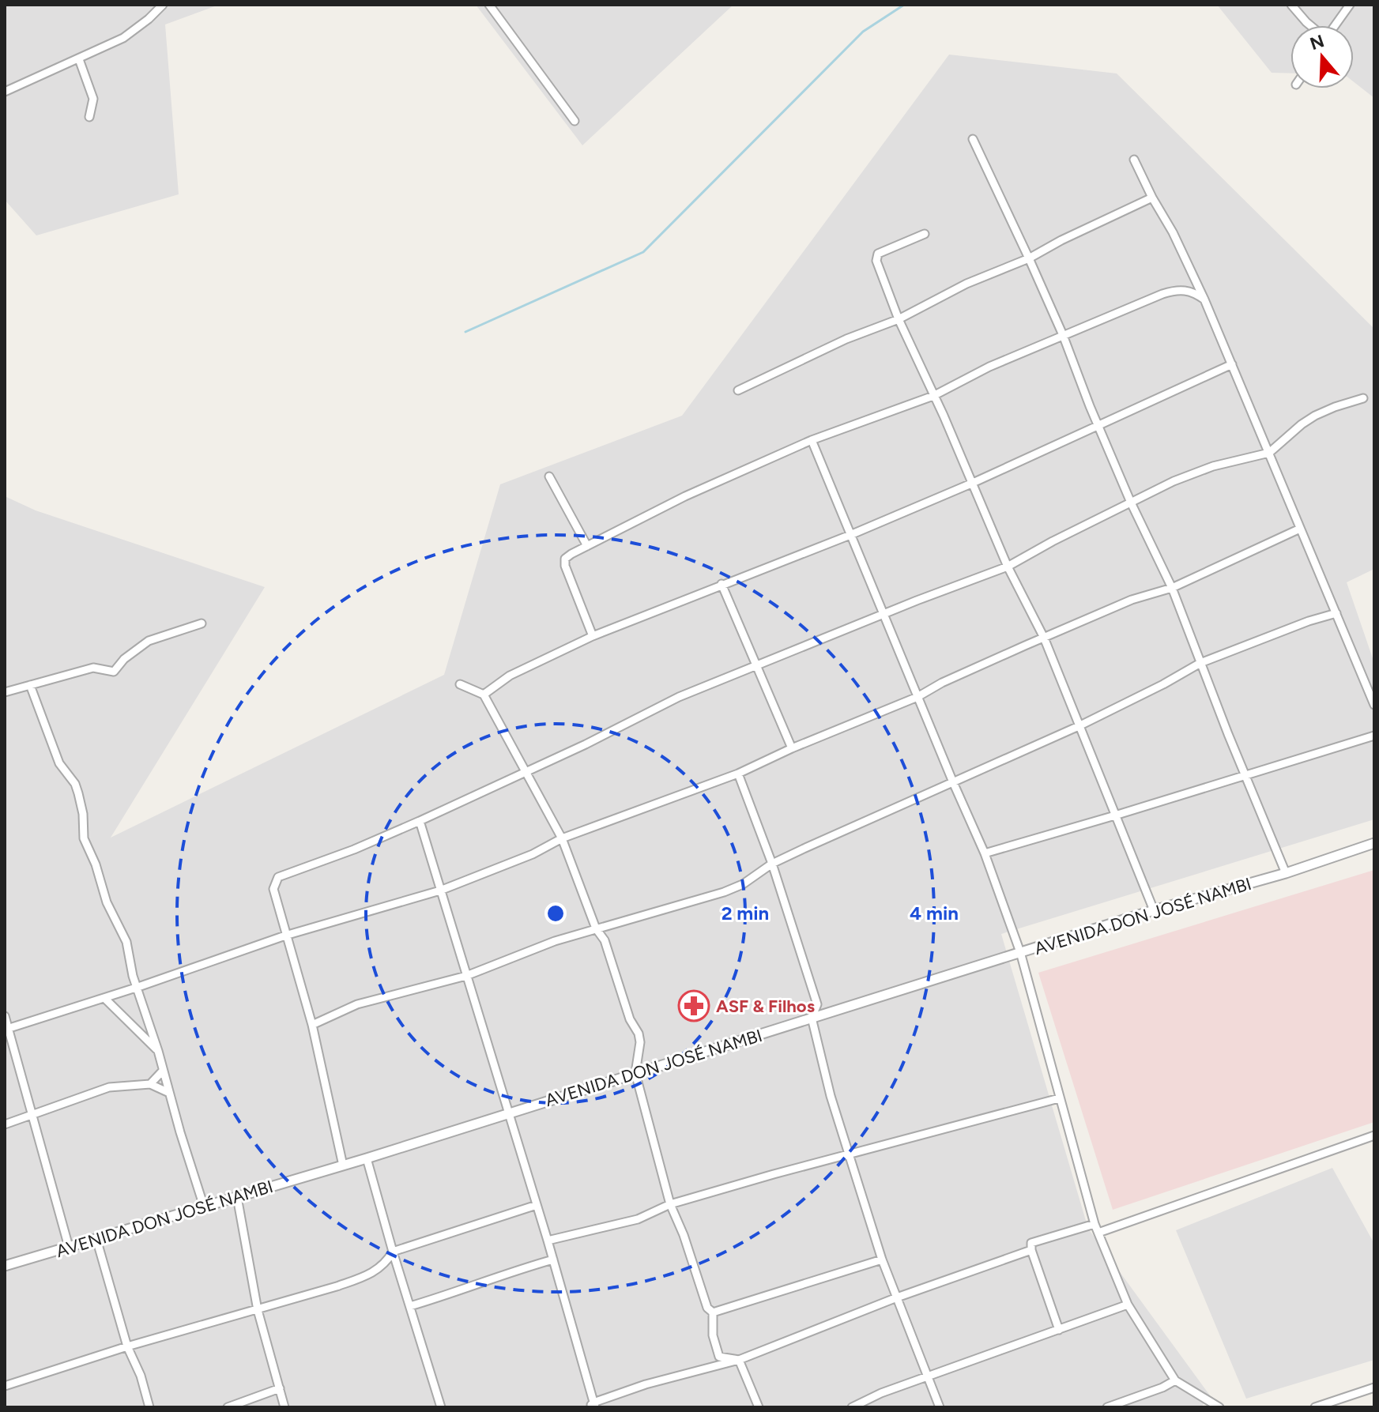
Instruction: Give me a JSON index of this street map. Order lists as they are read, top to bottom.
{
  "streets": {
    "street": ["AVENIDA DON JOSÉ NAMBI"]
  },
  "places": {
    "pharmacy": ["ASF & Filhos"]
  },
  "north": "top",
  "rings": ["2 min", "4 min"]
}
